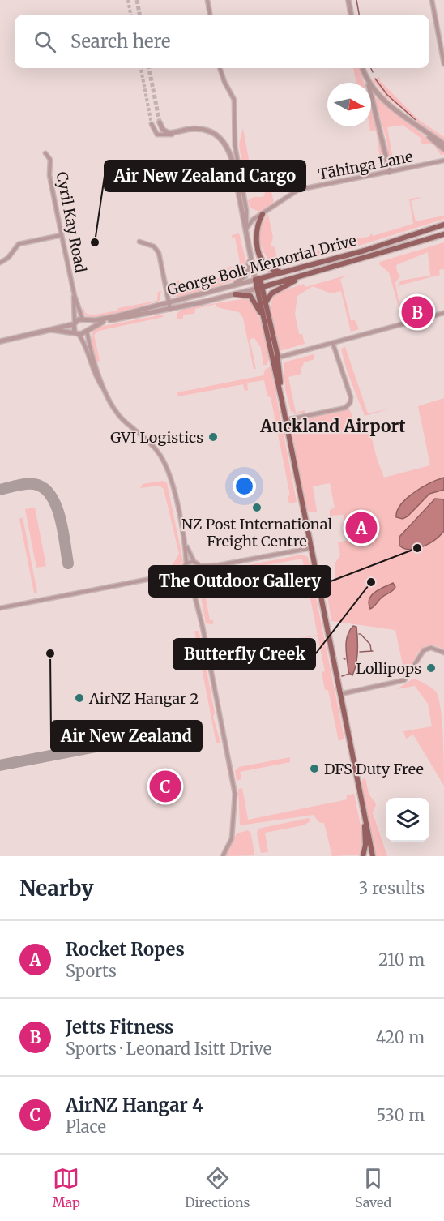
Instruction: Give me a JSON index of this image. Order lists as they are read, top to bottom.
{
  "streets": {
    "main road": ["George Bolt Memorial Drive"],
    "street": ["Tāhinga Lane", "Cyril Kay Road"]
  },
  "crossings": [
    ["Cyril Kay Road", "George Bolt Memorial Drive"]
  ],
  "districts": ["Auckland Airport"],
  "places": [
    "Air New Zealand Cargo",
    "GVI Logistics",
    "NZ Post International Freight Centre",
    "The Outdoor Gallery",
    "Butterfly Creek",
    "Air New Zealand",
    "Lollipops",
    "AirNZ Hangar 2",
    "DFS Duty Free"
  ],
  "north": "right",
  "page": {
    "search": "Search here",
    "pins": ["B", "A", "C"],
    "heading": ["Nearby", "3 results"],
    "list": [
      {
        "mark": "A",
        "name": "Rocket Ropes",
        "note": "Sports",
        "value": "210 m"
      },
      {
        "mark": "B",
        "name": "Jetts Fitness",
        "note": "Sports · Leonard Isitt Drive",
        "value": "420 m"
      },
      {
        "mark": "C",
        "name": "AirNZ Hangar 4",
        "note": "Place",
        "value": "530 m"
      }
    ],
    "nav": ["Map", "Directions", "Saved"]
  }
}
